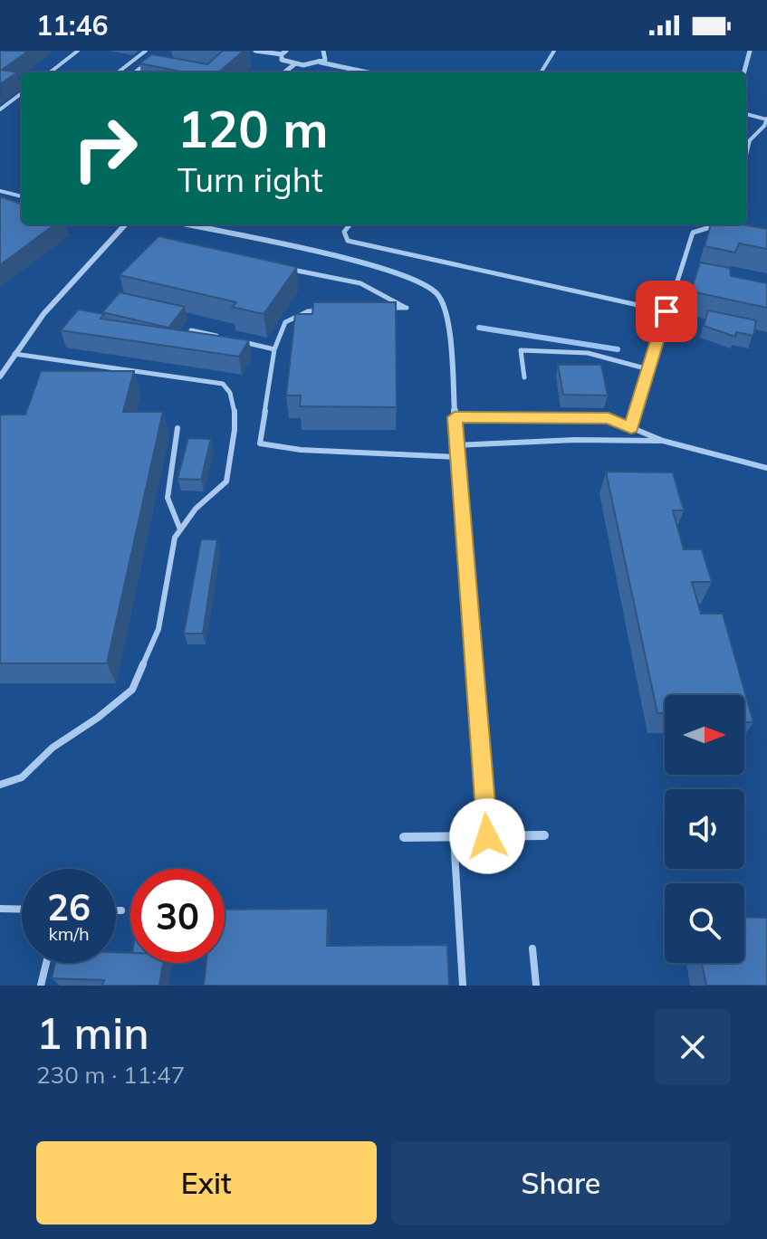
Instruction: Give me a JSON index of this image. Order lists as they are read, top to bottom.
{
  "north": "right",
  "page": {
    "status": "11:46",
    "turn": ["120 m", "Turn right"],
    "speed": "26 km/h",
    "limit": "30",
    "heading": ["1 min", "230 m · 11:47"],
    "buttons": ["Exit", "Share"]
  }
}
